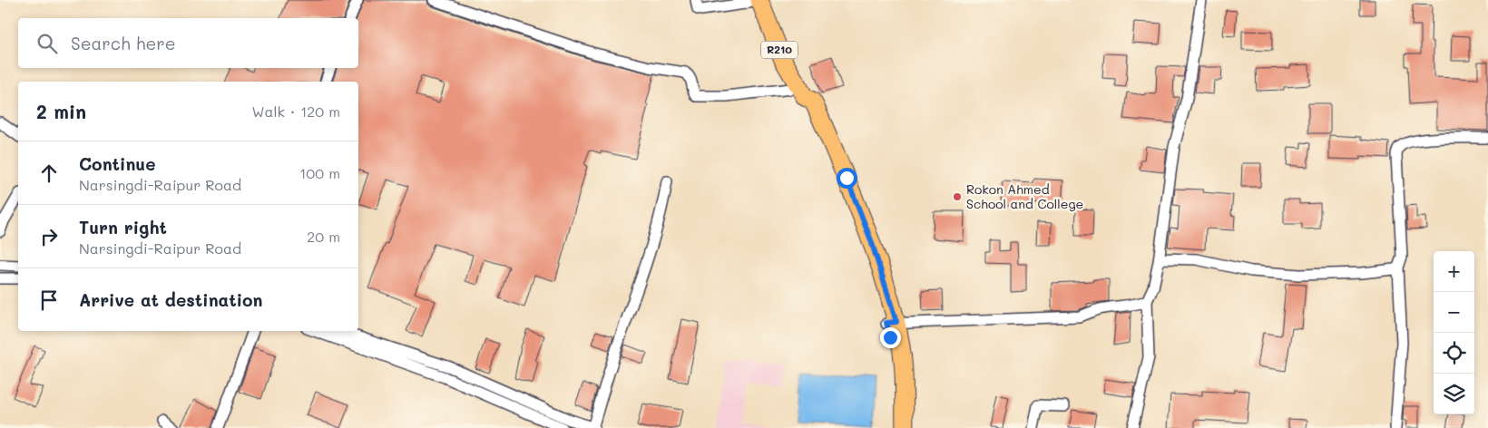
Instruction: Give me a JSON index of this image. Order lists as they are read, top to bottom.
{
  "streets": {
    "main road": ["R210"]
  },
  "places": ["Rokon Ahmed School and College"],
  "page": {
    "search": "Search here",
    "heading": ["2 min", "Walk · 120 m"],
    "list": [
      ["Continue", "Narsingdi-Raipur Road", "100 m"],
      ["Turn right", "Narsingdi-Raipur Road", "20 m"],
      "Arrive at destination"
    ],
    "map_buttons": ["+", "−"]
  }
}
